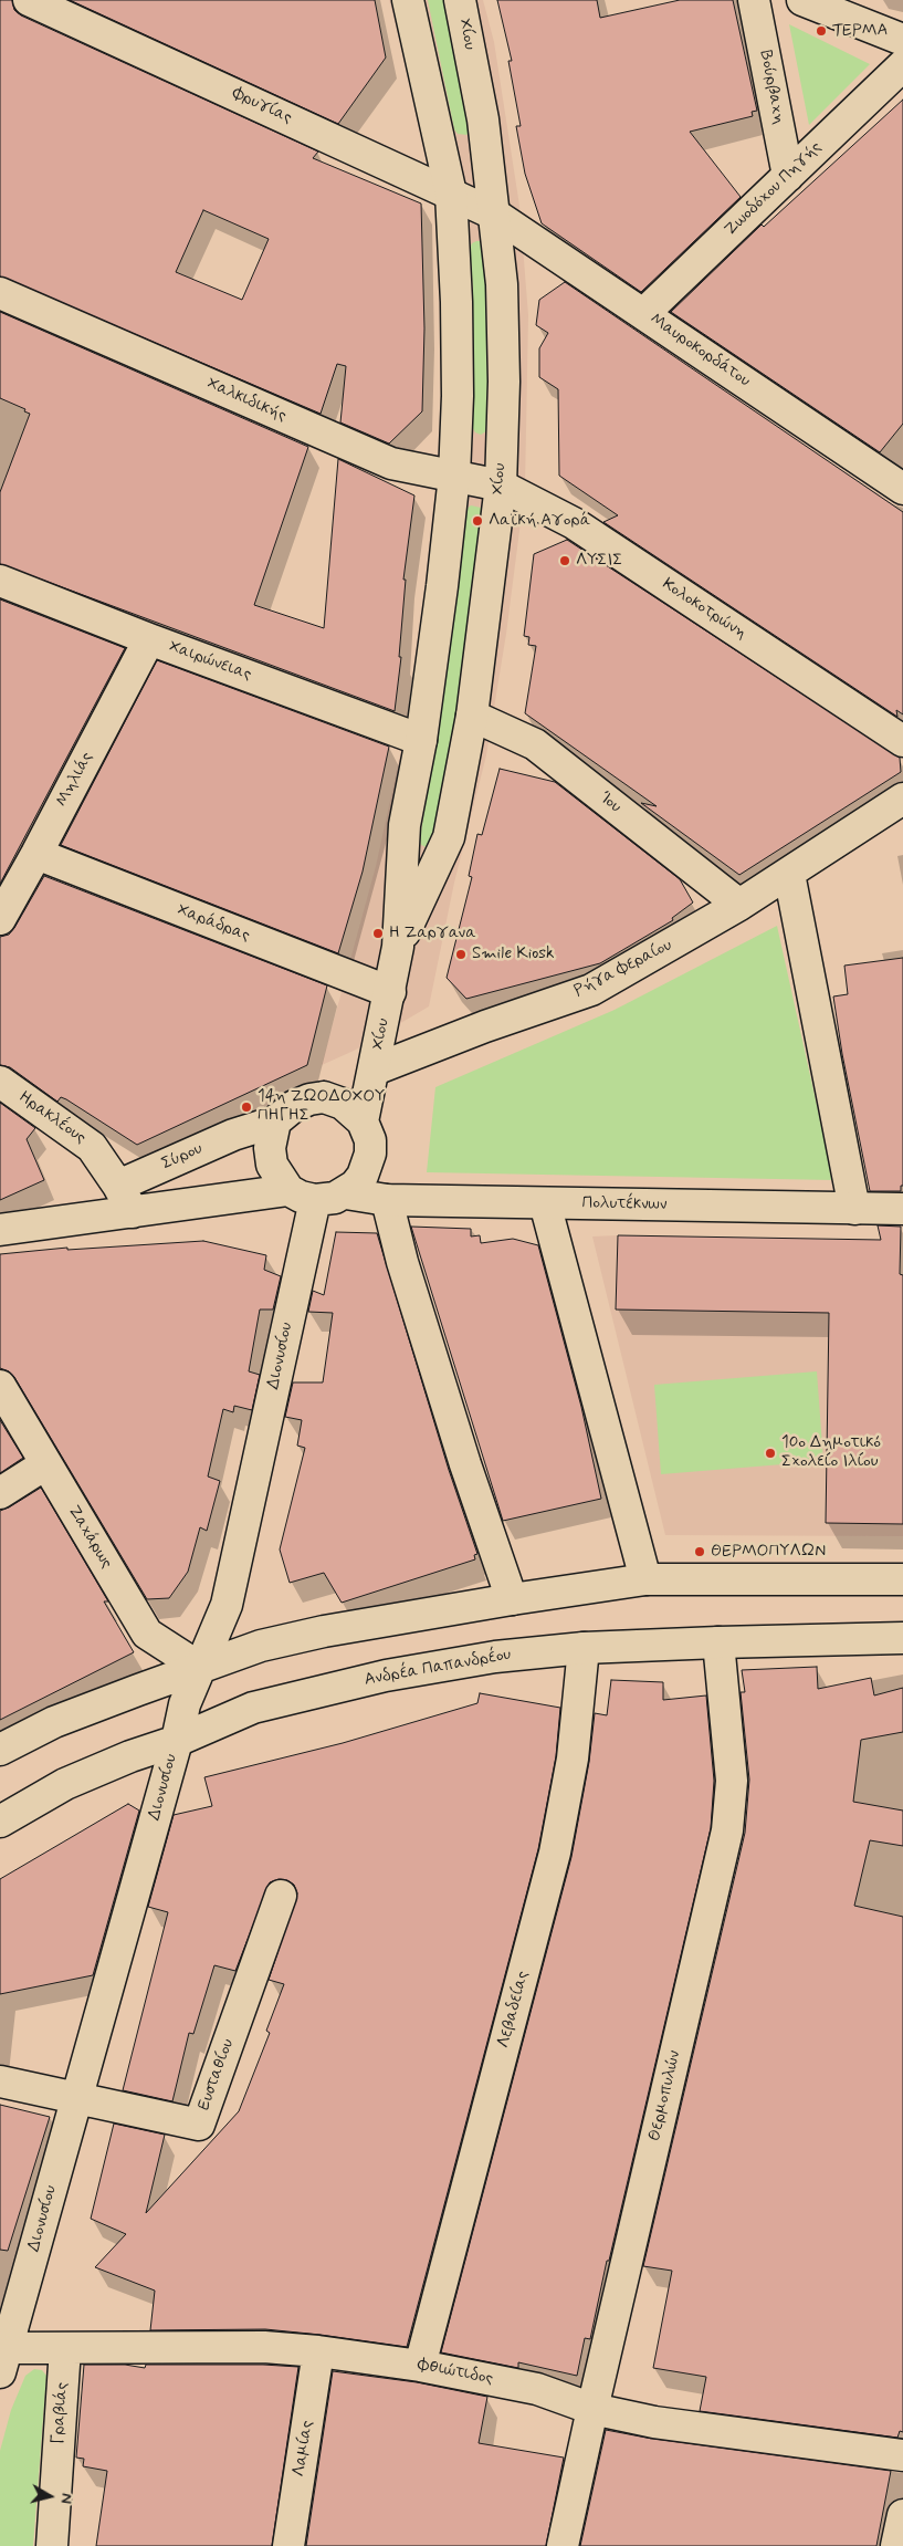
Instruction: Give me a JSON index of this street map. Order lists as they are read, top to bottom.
{
  "streets": {
    "street": [
      "Χίου",
      "Βούρβαχη",
      "Φρυγίας",
      "Ζωοδόχου Πηγής",
      "Μαυροκορδάτου",
      "Χαλκιδικής",
      "Κολοκοτρώνη",
      "Χαιρώνειας",
      "Μηλιάς",
      "Ίου",
      "Χαράδρας",
      "Ρήγα Φεραίου",
      "Ηρακλέους",
      "Σύρου",
      "Πολυτέκνων",
      "Διονυσίου",
      "Ζαχάρως",
      "Ανδρέα Παπανδρέου",
      "Λεβαδείας",
      "Ευσταθίου",
      "Θερμοπυλών",
      "Φθιώτιδος",
      "Γραβιάς",
      "Λαμίας"
    ]
  },
  "crossings": [
    ["Χίου", "Φρυγίας"],
    ["Χίου", "Μαυροκορδάτου"],
    ["Χίου", "Χαλκιδικής"],
    ["Χίου", "Κολοκοτρώνη"],
    ["Χίου", "Χαιρώνειας"],
    ["Χίου", "Ίου"],
    ["Χίου", "Χαράδρας"],
    ["Χίου", "Ρήγα Φεραίου"],
    ["Χίου", "Σύρου"],
    ["Χίου", "Πολυτέκνων"],
    ["Χίου", "Διονυσίου"],
    ["Βούρβαχη", "Ζωοδόχου Πηγής"],
    ["Φρυγίας", "Μαυροκορδάτου"],
    ["Ζωοδόχου Πηγής", "Μαυροκορδάτου"],
    ["Χαλκιδικής", "Κολοκοτρώνη"],
    ["Χαιρώνειας", "Μηλιάς"],
    ["Μηλιάς", "Χαράδρας"],
    ["Ίου", "Ρήγα Φεραίου"],
    ["Ρήγα Φεραίου", "Σύρου"],
    ["Ρήγα Φεραίου", "Πολυτέκνων"],
    ["Ρήγα Φεραίου", "Διονυσίου"],
    ["Ηρακλέους", "Σύρου"],
    ["Σύρου", "Πολυτέκνων"],
    ["Σύρου", "Διονυσίου"],
    ["Πολυτέκνων", "Διονυσίου"],
    ["Διονυσίου", "Ζαχάρως"],
    ["Διονυσίου", "Ανδρέα Παπανδρέου"],
    ["Διονυσίου", "Ευσταθίου"],
    ["Διονυσίου", "Φθιώτιδος"],
    ["Ανδρέα Παπανδρέου", "Λεβαδείας"],
    ["Ανδρέα Παπανδρέου", "Θερμοπυλών"],
    ["Λεβαδείας", "Φθιώτιδος"],
    ["Θερμοπυλών", "Φθιώτιδος"],
    ["Φθιώτιδος", "Γραβιάς"],
    ["Φθιώτιδος", "Λαμίας"]
  ],
  "places": [
    "ΤΕΡΜΑ",
    "Λαϊκή Αγορά",
    "ΛΥΣΙΣ",
    "Η Ζαργανα",
    "Smile Kiosk",
    "14η ΖΩΟΔΟΧΟΥ ΠΗΓΗΣ",
    "10ο Δημοτικό Σχολείο Ιλίου",
    "ΘΕΡΜΟΠΥΛΩΝ"
  ],
  "north": "right"
}
